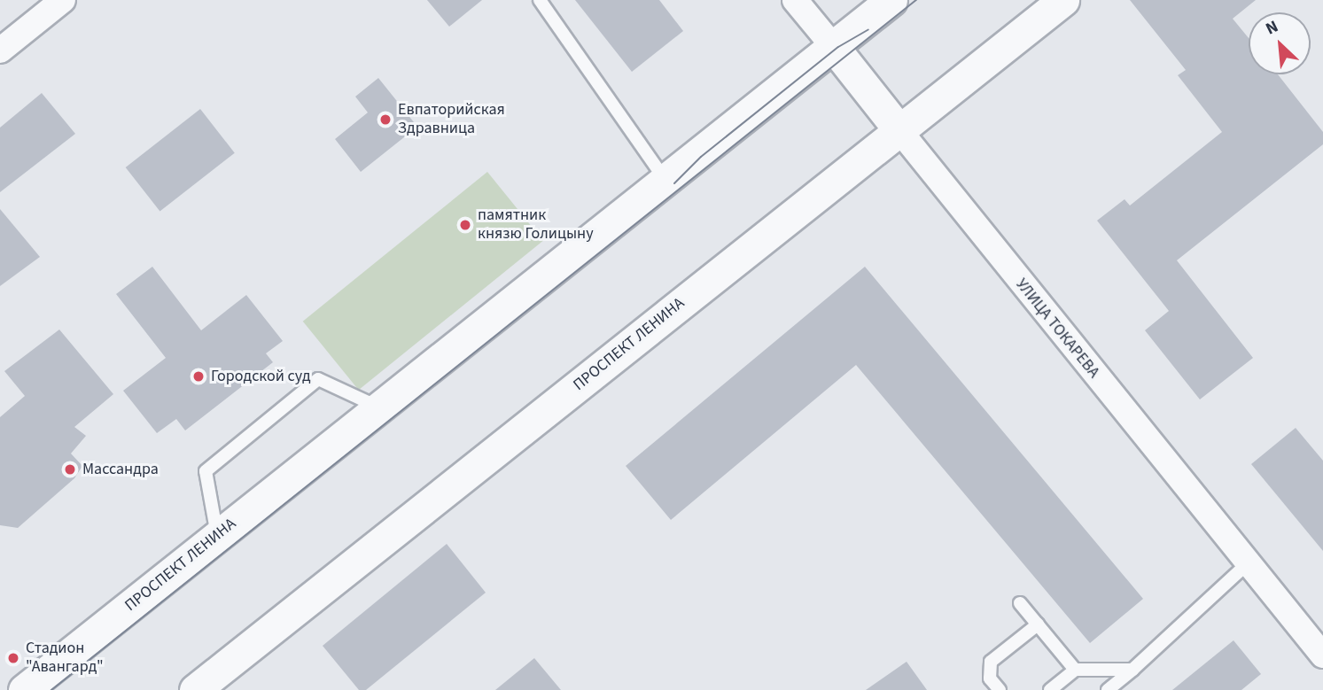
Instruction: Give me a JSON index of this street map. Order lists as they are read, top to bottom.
{
  "streets": {
    "street": ["УЛИЦА ТОКАРЕВА", "ПРОСПЕКТ ЛЕНИНА"]
  },
  "crossings": [
    ["УЛИЦА ТОКАРЕВА", "ПРОСПЕКТ ЛЕНИНА"]
  ],
  "places": [
    "Евпаторийская Здравница",
    "памятник князю Голицыну",
    "Городской суд",
    "Массандра",
    "Стадион \"Авангард\""
  ],
  "north": "top left"
}
